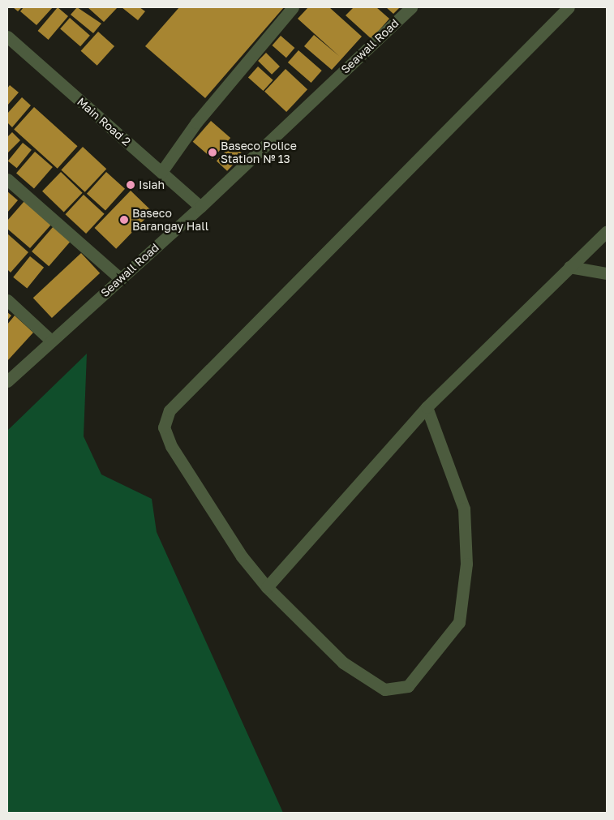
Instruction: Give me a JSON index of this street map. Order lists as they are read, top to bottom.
{
  "streets": {
    "street": ["Seawall Road", "Main Road 2"]
  },
  "crossings": [
    ["Seawall Road", "Main Road 2"]
  ],
  "places": ["Baseco Police Station № 13", "Isiah", "Baseco Barangay Hall"]
}
